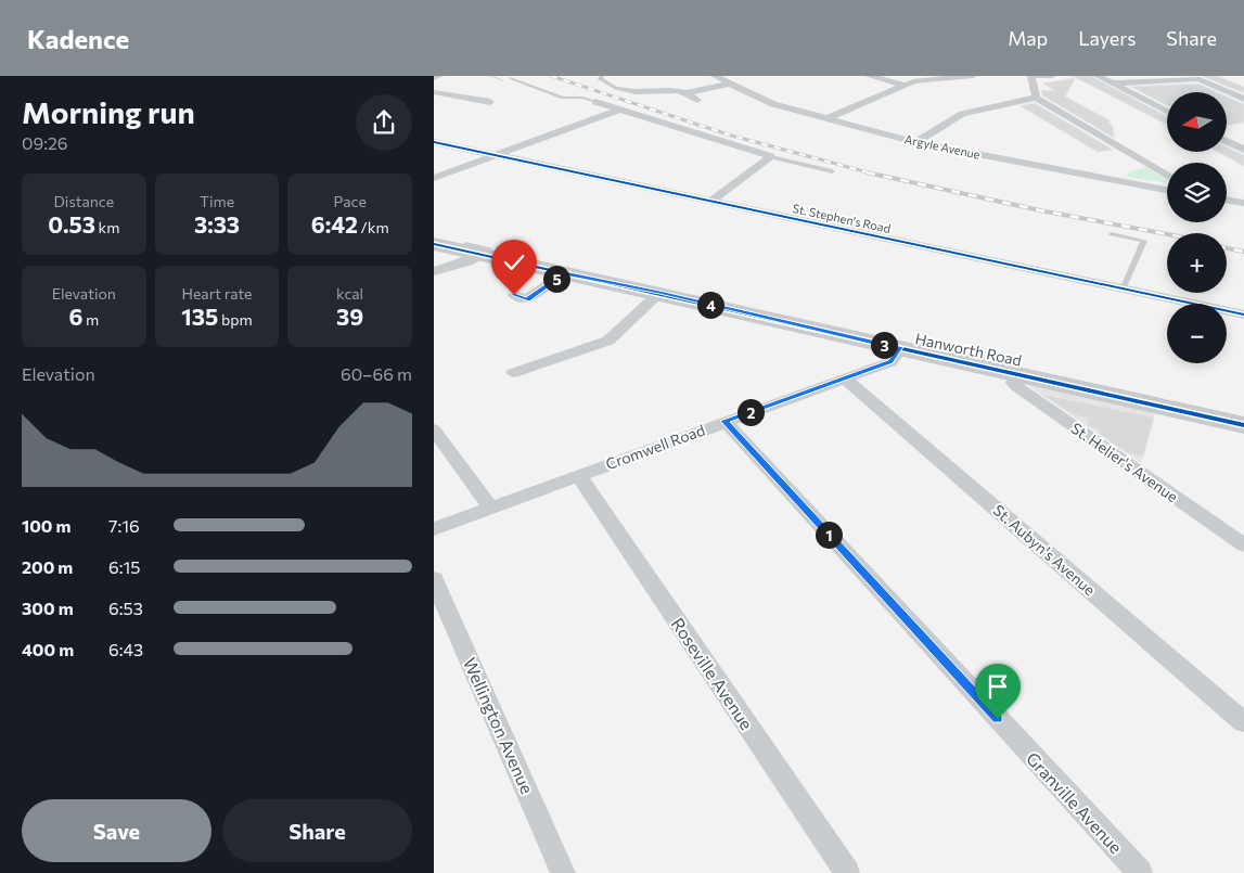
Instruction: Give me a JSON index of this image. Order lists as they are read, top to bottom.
{
  "streets": {
    "main road": ["Hanworth Road"],
    "street": [
      "Argyle Avenue",
      "St. Stephen's Road",
      "Cromwell Road",
      "St. Helier's Avenue",
      "St. Aubyn's Avenue",
      "Roseville Avenue",
      "Wellington Avenue",
      "Granville Avenue"
    ]
  },
  "crossings": [
    ["Hanworth Road", "Cromwell Road"],
    ["Hanworth Road", "St. Helier's Avenue"],
    ["Cromwell Road", "St. Aubyn's Avenue"],
    ["Cromwell Road", "Roseville Avenue"],
    ["Cromwell Road", "Granville Avenue"]
  ],
  "north": "left",
  "page": {
    "header": "Kadence",
    "nav": ["Map", "Layers", "Share"],
    "heading": ["Morning run", "09:26"],
    "map_buttons": ["+", "−"],
    "stats": [
      ["Distance", "0.53 km"],
      ["Time", "3:33"],
      ["Pace", "6:42 /km"],
      ["Elevation", "6 m"],
      ["Heart rate", "135 bpm"],
      ["kcal", "39"]
    ],
    "pins": [
      "5",
      "4",
      "3",
      "2",
      "1"
    ],
    "chart": ["Elevation", "60–66 m"],
    "list": [
      {
        "name": "100 m",
        "note": "7:16"
      },
      {
        "name": "200 m",
        "note": "6:15"
      },
      {
        "name": "300 m",
        "note": "6:53"
      },
      {
        "name": "400 m",
        "note": "6:43"
      }
    ],
    "buttons": ["Save", "Share"]
  }
}
